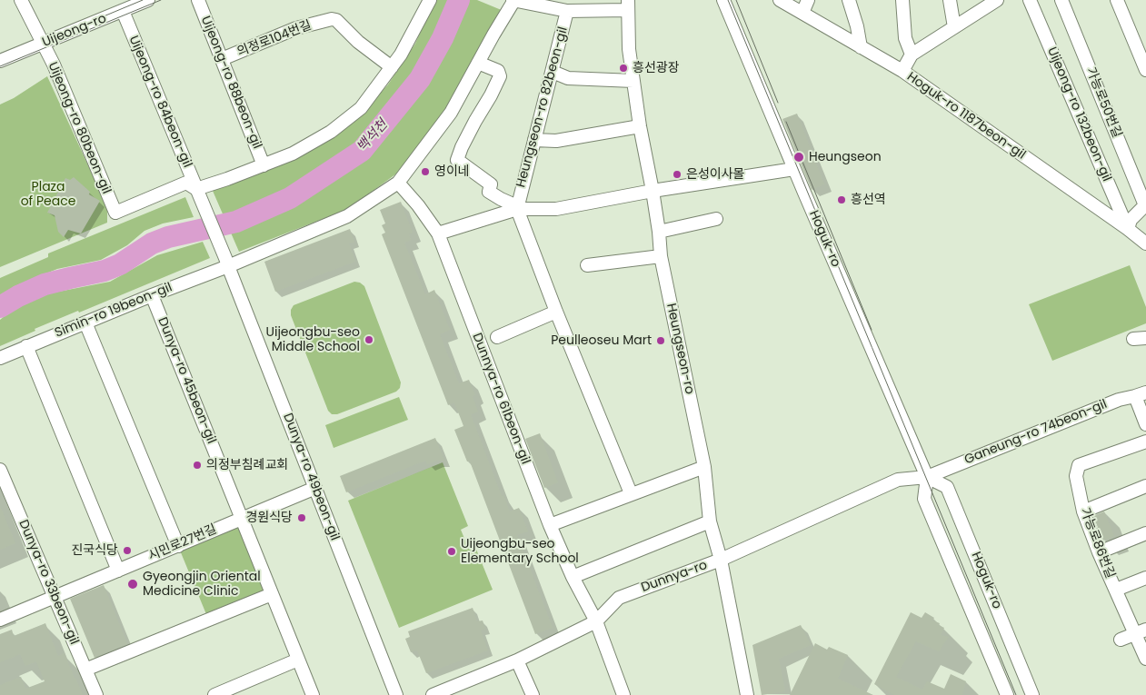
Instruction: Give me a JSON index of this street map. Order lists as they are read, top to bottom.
{
  "streets": {
    "street": [
      "Uijeong-ro",
      "의정로104번길",
      "Uijeong-ro 88beon-gil",
      "Uijeong-ro 84beon-gil",
      "가능로50번길",
      "Heungseon-ro 82beon-gil",
      "Uijeong-ro 132beon-gil",
      "Hoguk-ro 1187beon-gil",
      "Uijeong-ro 80beon-gil",
      "Hoguk-ro",
      "Simin-ro 19beon-gil",
      "Heungseon-ro",
      "Dunya-ro 45beon-gil",
      "Dunnya-ro 61beon-gil",
      "Ganeung-ro 74beon-gil",
      "Dunya-ro 49beon-gil",
      "시민로27번길",
      "가능로86번길",
      "Dunnya-ro",
      "Dunya-ro 33beon-gil"
    ]
  },
  "crossings": [
    ["Uijeong-ro", "Uijeong-ro 84beon-gil"],
    ["Uijeong-ro", "Uijeong-ro 80beon-gil"],
    ["의정로104번길", "Uijeong-ro 88beon-gil"],
    ["Uijeong-ro 84beon-gil", "Uijeong-ro 80beon-gil"],
    ["Uijeong-ro 84beon-gil", "Simin-ro 19beon-gil"],
    ["Uijeong-ro 84beon-gil", "Dunya-ro 49beon-gil"],
    ["Heungseon-ro 82beon-gil", "Heungseon-ro"],
    ["Uijeong-ro 132beon-gil", "Hoguk-ro 1187beon-gil"],
    ["Hoguk-ro", "Ganeung-ro 74beon-gil"],
    ["Hoguk-ro", "Dunnya-ro"],
    ["Simin-ro 19beon-gil", "Dunya-ro 45beon-gil"],
    ["Simin-ro 19beon-gil", "Dunnya-ro 61beon-gil"],
    ["Simin-ro 19beon-gil", "Dunya-ro 49beon-gil"],
    ["Heungseon-ro", "Dunnya-ro"],
    ["Dunya-ro 45beon-gil", "시민로27번길"],
    ["Dunnya-ro 61beon-gil", "Dunnya-ro"],
    ["Ganeung-ro 74beon-gil", "Dunnya-ro"],
    ["Dunya-ro 49beon-gil", "시민로27번길"],
    ["시민로27번길", "Dunya-ro 33beon-gil"]
  ],
  "water": ["백석천"],
  "parks": ["Plaza of Peace"],
  "places": [
    "흥선광장",
    "Heungseon",
    "영이네",
    "은성이사몰",
    "흥선역",
    "Uijeongbu-seo Middle School",
    "Peulleoseu Mart",
    "의정부침례교회",
    "경원식당",
    "진국식당",
    "Uijeongbu-seo Elementary School",
    "Gyeongjin Oriental Medicine Clinic"
  ]
}
